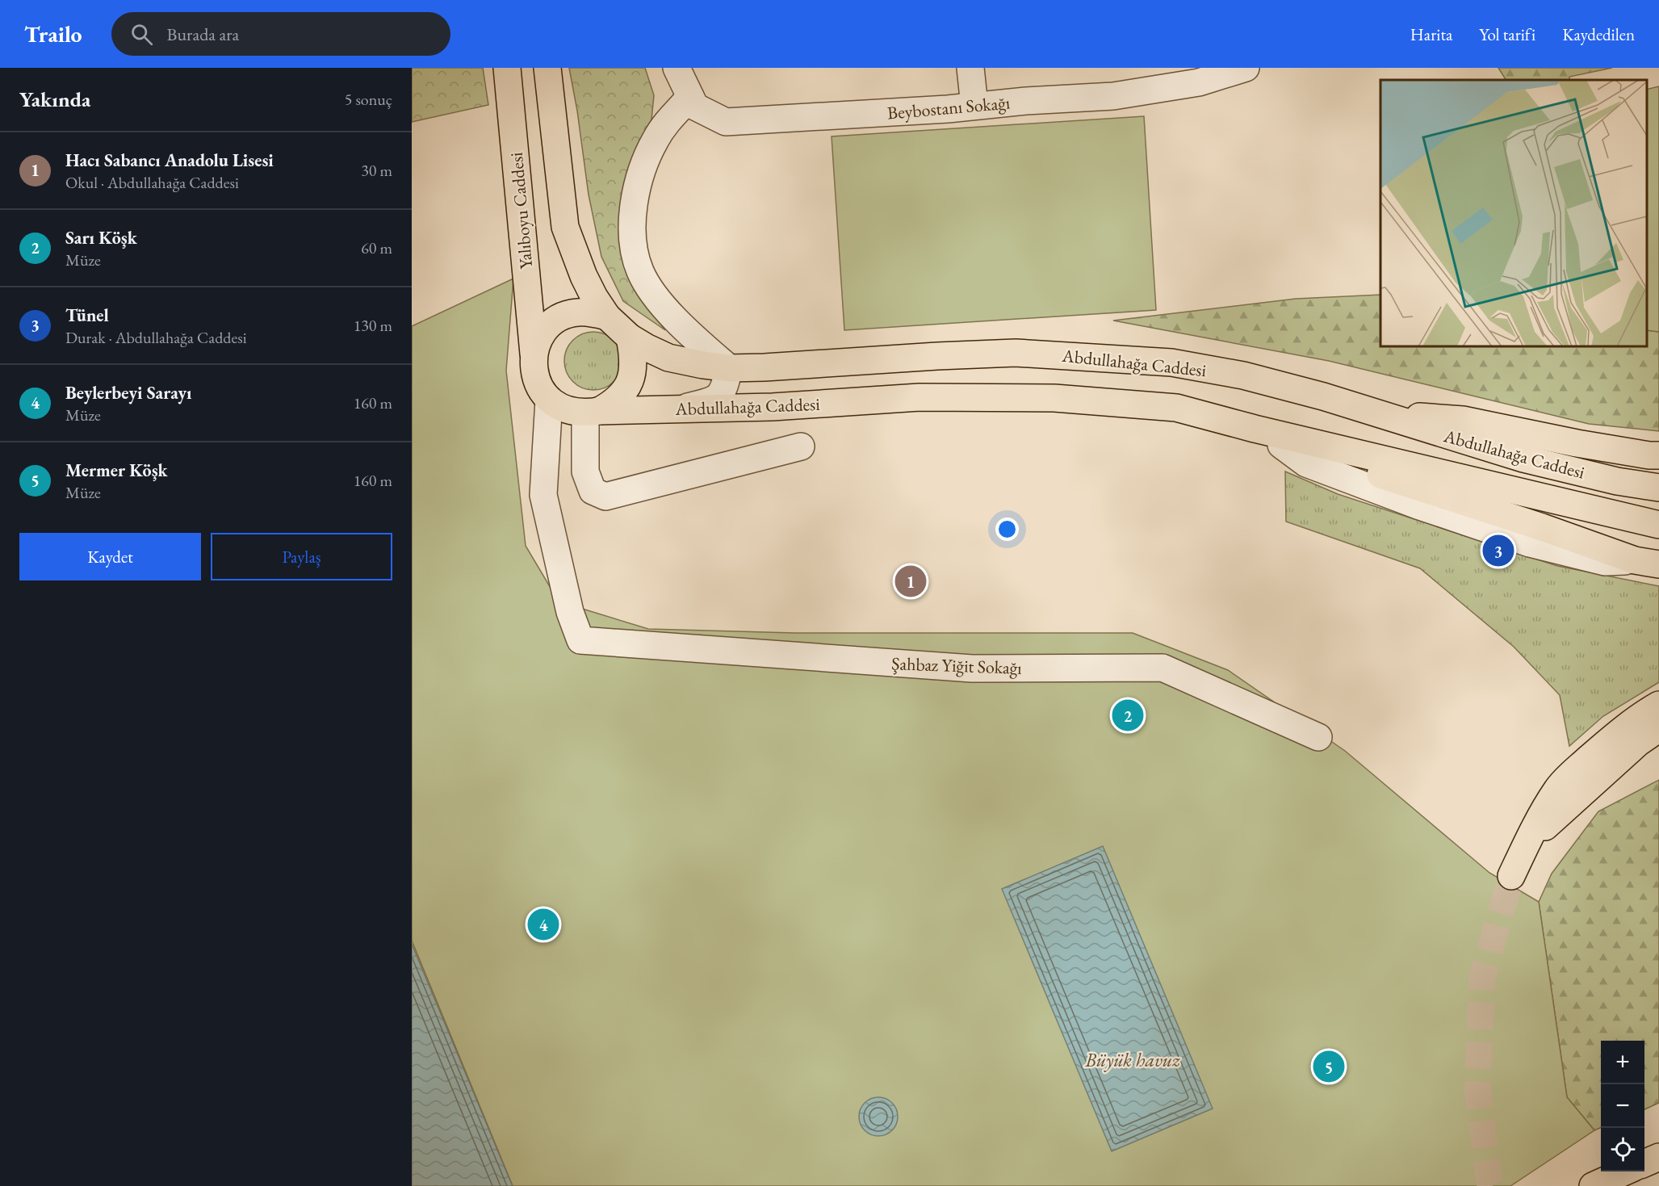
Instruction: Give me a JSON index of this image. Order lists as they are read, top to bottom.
{
  "streets": {
    "main road": ["Yalıboyu Caddesi", "Abdullahağa Caddesi"],
    "street": ["Beybostanı Sokağı", "Şahbaz Yiğit Sokağı"]
  },
  "crossings": [
    ["Yalıboyu Caddesi", "Abdullahağa Caddesi"],
    ["Yalıboyu Caddesi", "Şahbaz Yiğit Sokağı"],
    ["Abdullahağa Caddesi", "Şahbaz Yiğit Sokağı"]
  ],
  "water": ["Büyük havuz"],
  "page": {
    "header": "Trailo",
    "search": "Burada ara",
    "nav": ["Harita", "Yol tarifi", "Kaydedilen"],
    "heading": ["Yakında", "5 sonuç"],
    "list": [
      {
        "mark": "1",
        "name": "Hacı Sabancı Anadolu Lisesi",
        "note": "Okul · Abdullahağa Caddesi",
        "value": "30 m"
      },
      {
        "mark": "2",
        "name": "Sarı Köşk",
        "note": "Müze",
        "value": "60 m"
      },
      {
        "mark": "3",
        "name": "Tünel",
        "note": "Durak · Abdullahağa Caddesi",
        "value": "130 m"
      },
      {
        "mark": "4",
        "name": "Beylerbeyi Sarayı",
        "note": "Müze",
        "value": "160 m"
      },
      {
        "mark": "5",
        "name": "Mermer Köşk",
        "note": "Müze",
        "value": "160 m"
      }
    ],
    "buttons": ["Kaydet", "Paylaş"],
    "pins": [
      "3",
      "1",
      "2",
      "4",
      "5"
    ],
    "map_buttons": ["+", "−"]
  }
}
